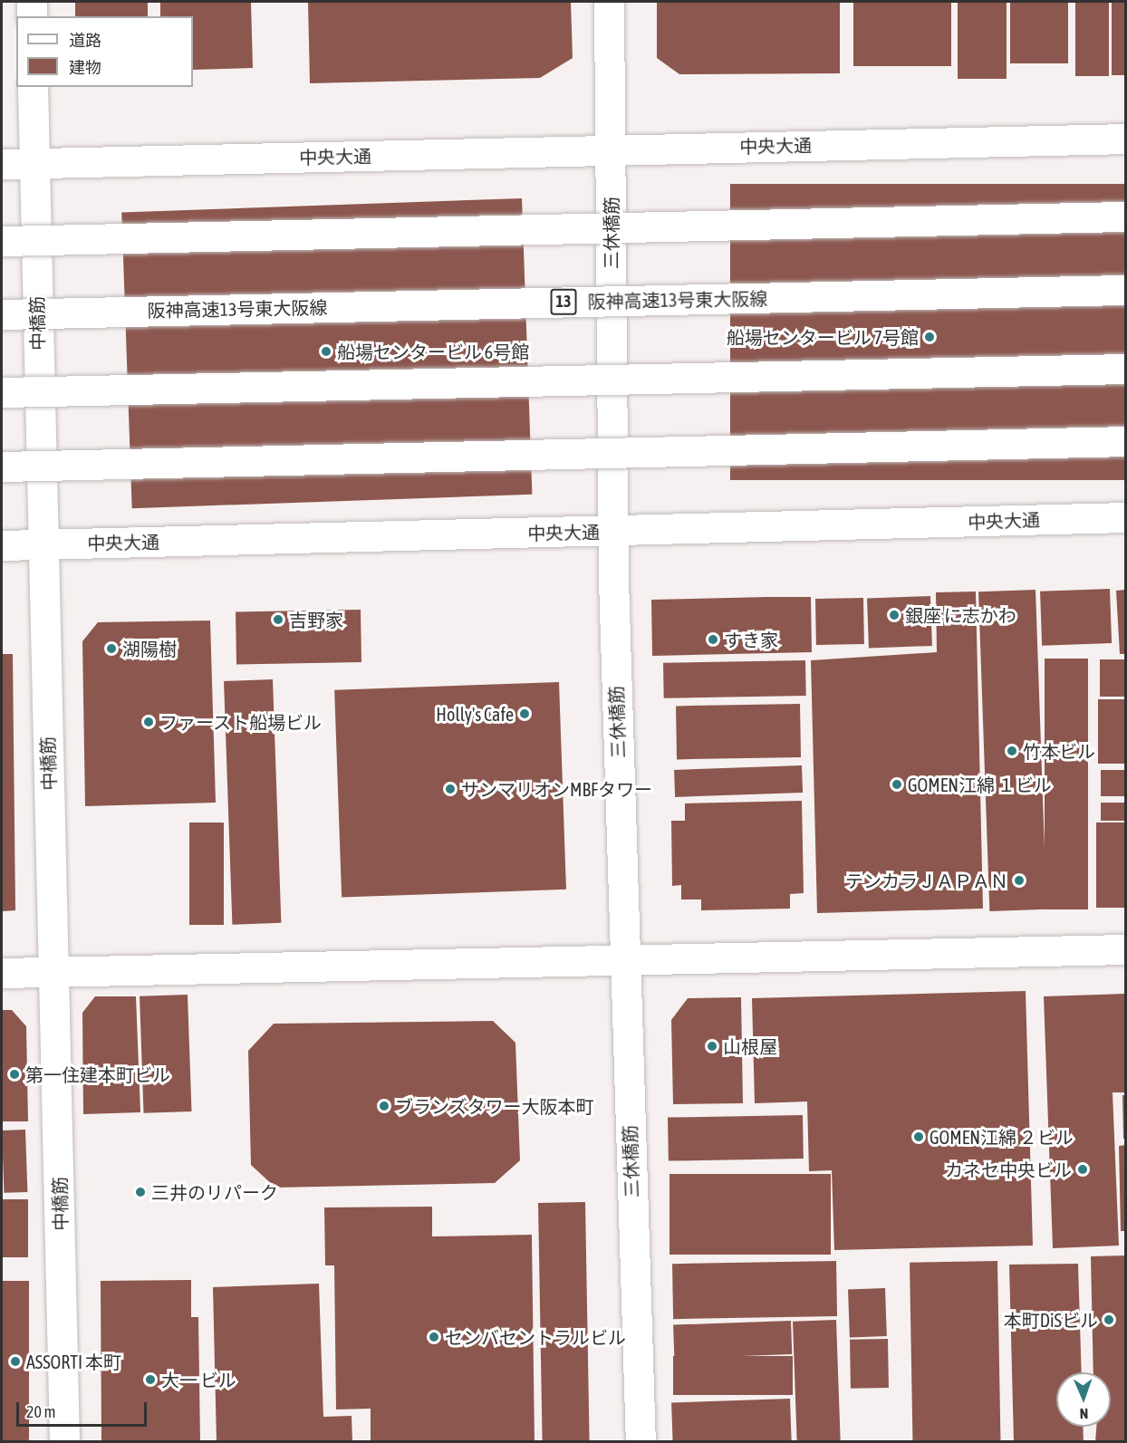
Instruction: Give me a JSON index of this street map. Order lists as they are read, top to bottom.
{
  "streets": {
    "main road": [
      "中央大通",
      "三休橋筋",
      "阪神高速13号東大阪線",
      "13",
      "中橋筋"
    ]
  },
  "crossings": [
    ["中央大通", "三休橋筋"],
    ["中央大通", "中橋筋"]
  ],
  "places": [
    "船場センタービル 7号館",
    "船場センタービル 6号館",
    "銀座 に志かわ",
    "吉野家",
    "すき家",
    "湖陽樹",
    "Holly's Cafe",
    "ファースト船場ビル",
    "竹本ビル",
    "GOMEN江綿 １ビル",
    "サンマリオンMBFタワー",
    "テンカラＪＡＰＡＮ",
    "山根屋",
    "第一住建本町ビル",
    "ブランズタワー大阪本町",
    "GOMEN江綿 ２ビル",
    "カネセ中央ビル",
    "三井のリパーク",
    "本町DiSビル",
    "センバセントラルビル",
    "ASSORTI 本町",
    "大一 ビル"
  ],
  "legend": ["道路", "建物"],
  "scale_bar": "20 m",
  "north": "bottom"
}
